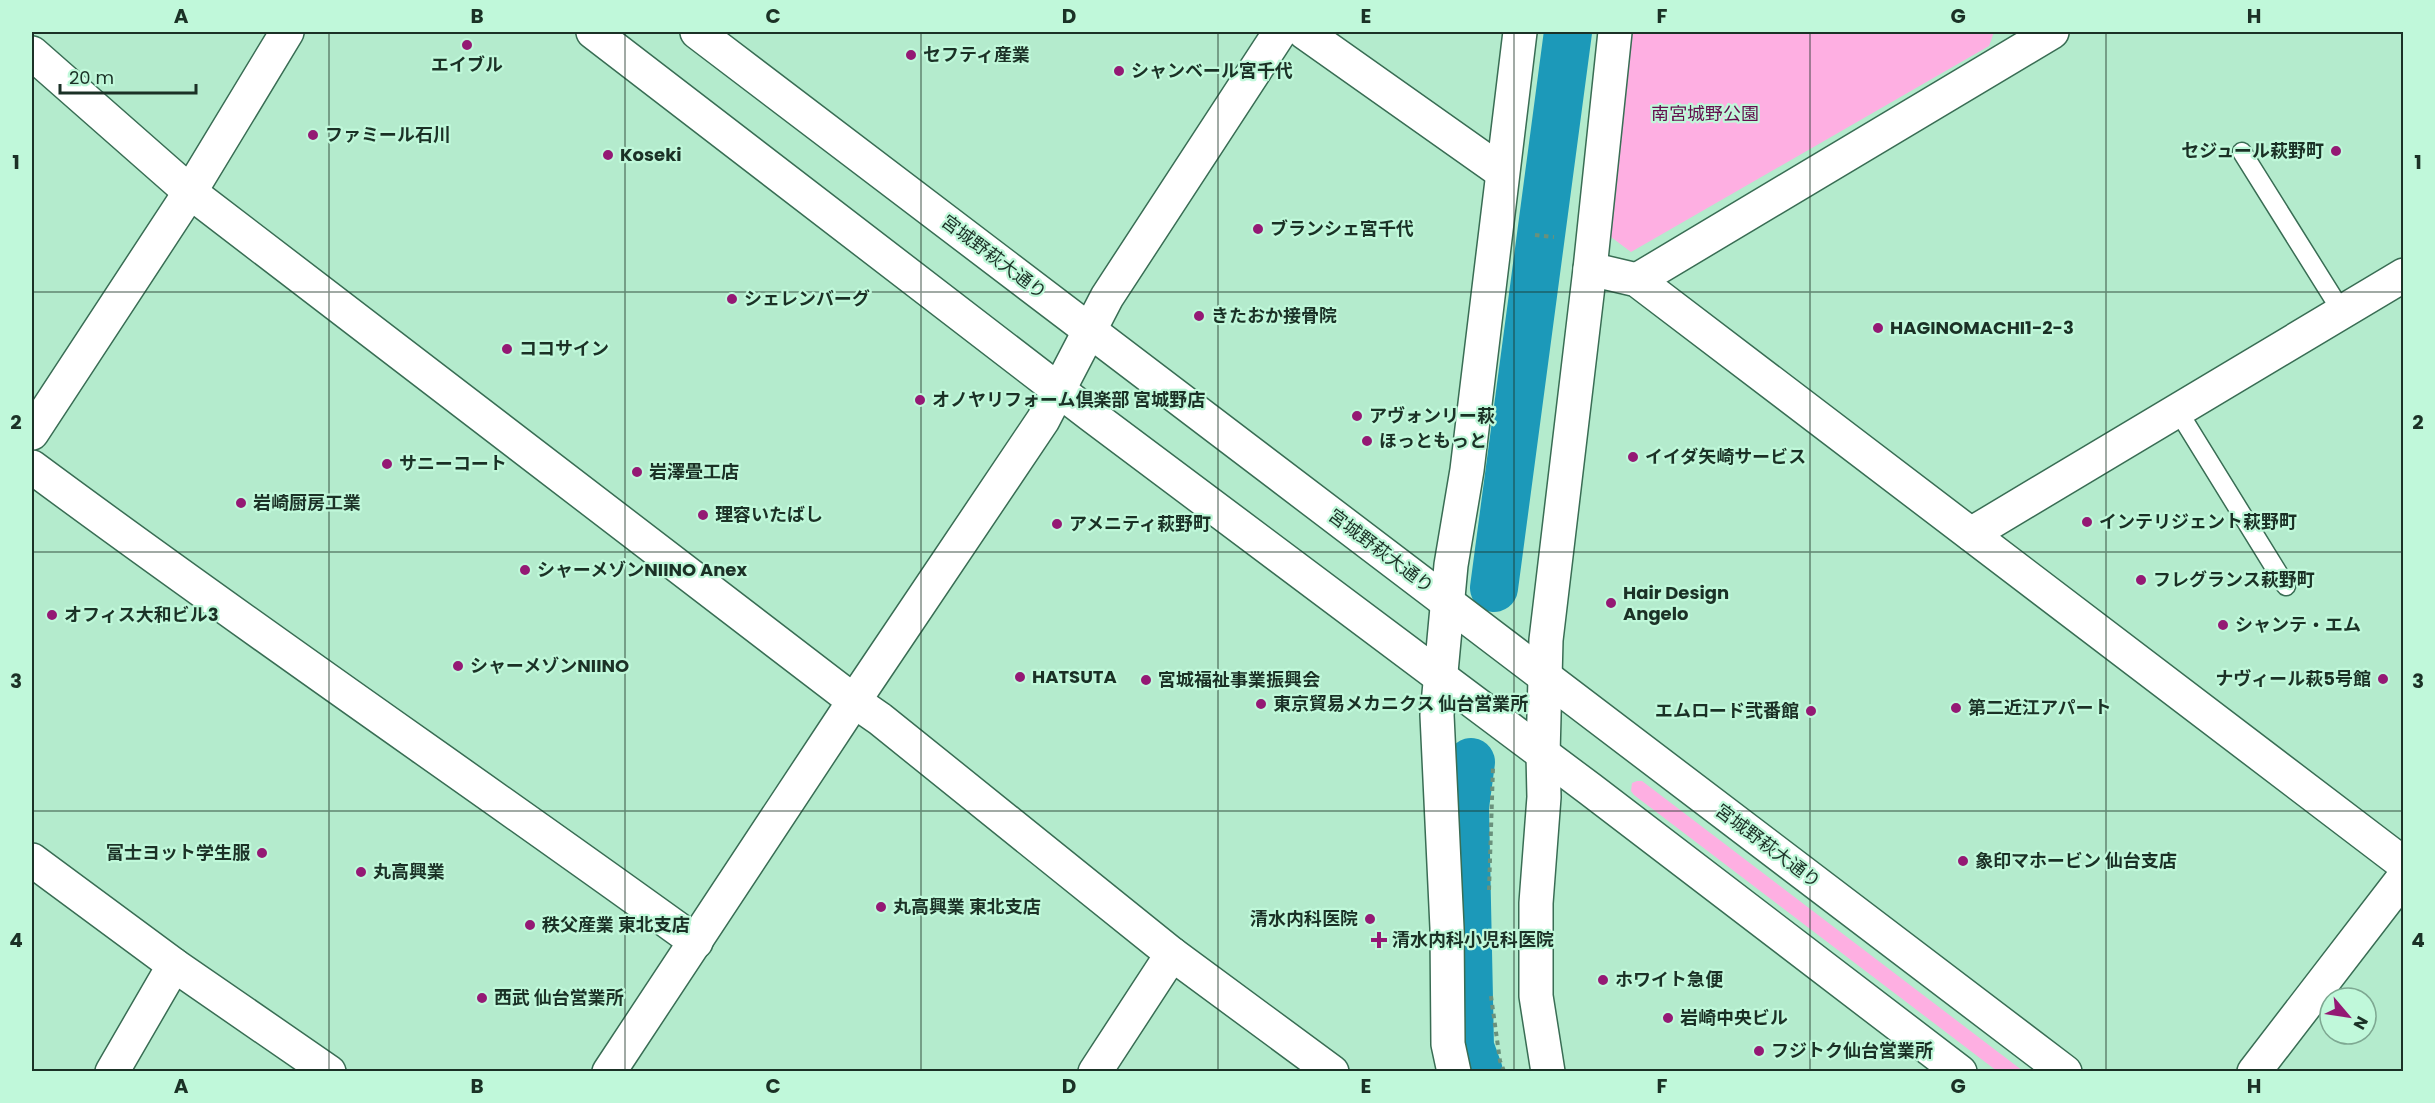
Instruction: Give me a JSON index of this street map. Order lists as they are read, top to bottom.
{
  "streets": {
    "street": ["宮城野萩大通り"]
  },
  "parks": ["南宮城野公園"],
  "places": {
    "other": [
      "エイブル",
      "セフティ産業",
      "シャンベール宮千代",
      "ファミール石川",
      "セジュール萩野町",
      "Koseki",
      "ブランシェ宮千代",
      "シェレンバーグ",
      "きたおか接骨院",
      "HAGINOMACHI1-2-3",
      "ココサイン",
      "オノヤリフォーム倶楽部 宮城野店",
      "アヴォンリー萩",
      "ほっともっと",
      "イイダ矢崎サービス",
      "サニーコート",
      "岩澤畳工店",
      "岩崎厨房工業",
      "理容いたばし",
      "インテリジェント萩野町",
      "アメニティ萩野町",
      "シャーメゾンNIINO Anex",
      "フレグランス萩野町",
      "Hair Design Angelo",
      "オフィス大和ビル3",
      "シャンテ・エム",
      "シャーメゾンNIINO",
      "HATSUTA",
      "ナヴィール萩5号館",
      "宮城福祉事業振興会",
      "東京貿易メカニクス 仙台営業所",
      "第二近江アパート",
      "エムロード弐番館",
      "富士ヨット学生服",
      "象印マホービン 仙台支店",
      "丸高興業",
      "丸高興業 東北支店",
      "清水内科医院",
      "秩父産業 東北支店",
      "ホワイト急便",
      "西武 仙台営業所",
      "岩崎中央ビル",
      "フジトク仙台営業所"
    ],
    "health": ["清水内科小児科医院"]
  },
  "scale_bar": "20 m",
  "north": "bottom right",
  "grid": {
    "columns": [
      "A",
      "B",
      "C",
      "D",
      "E",
      "F",
      "G",
      "H"
    ],
    "rows": [
      "1",
      "2",
      "3",
      "4"
    ]
  }
}
